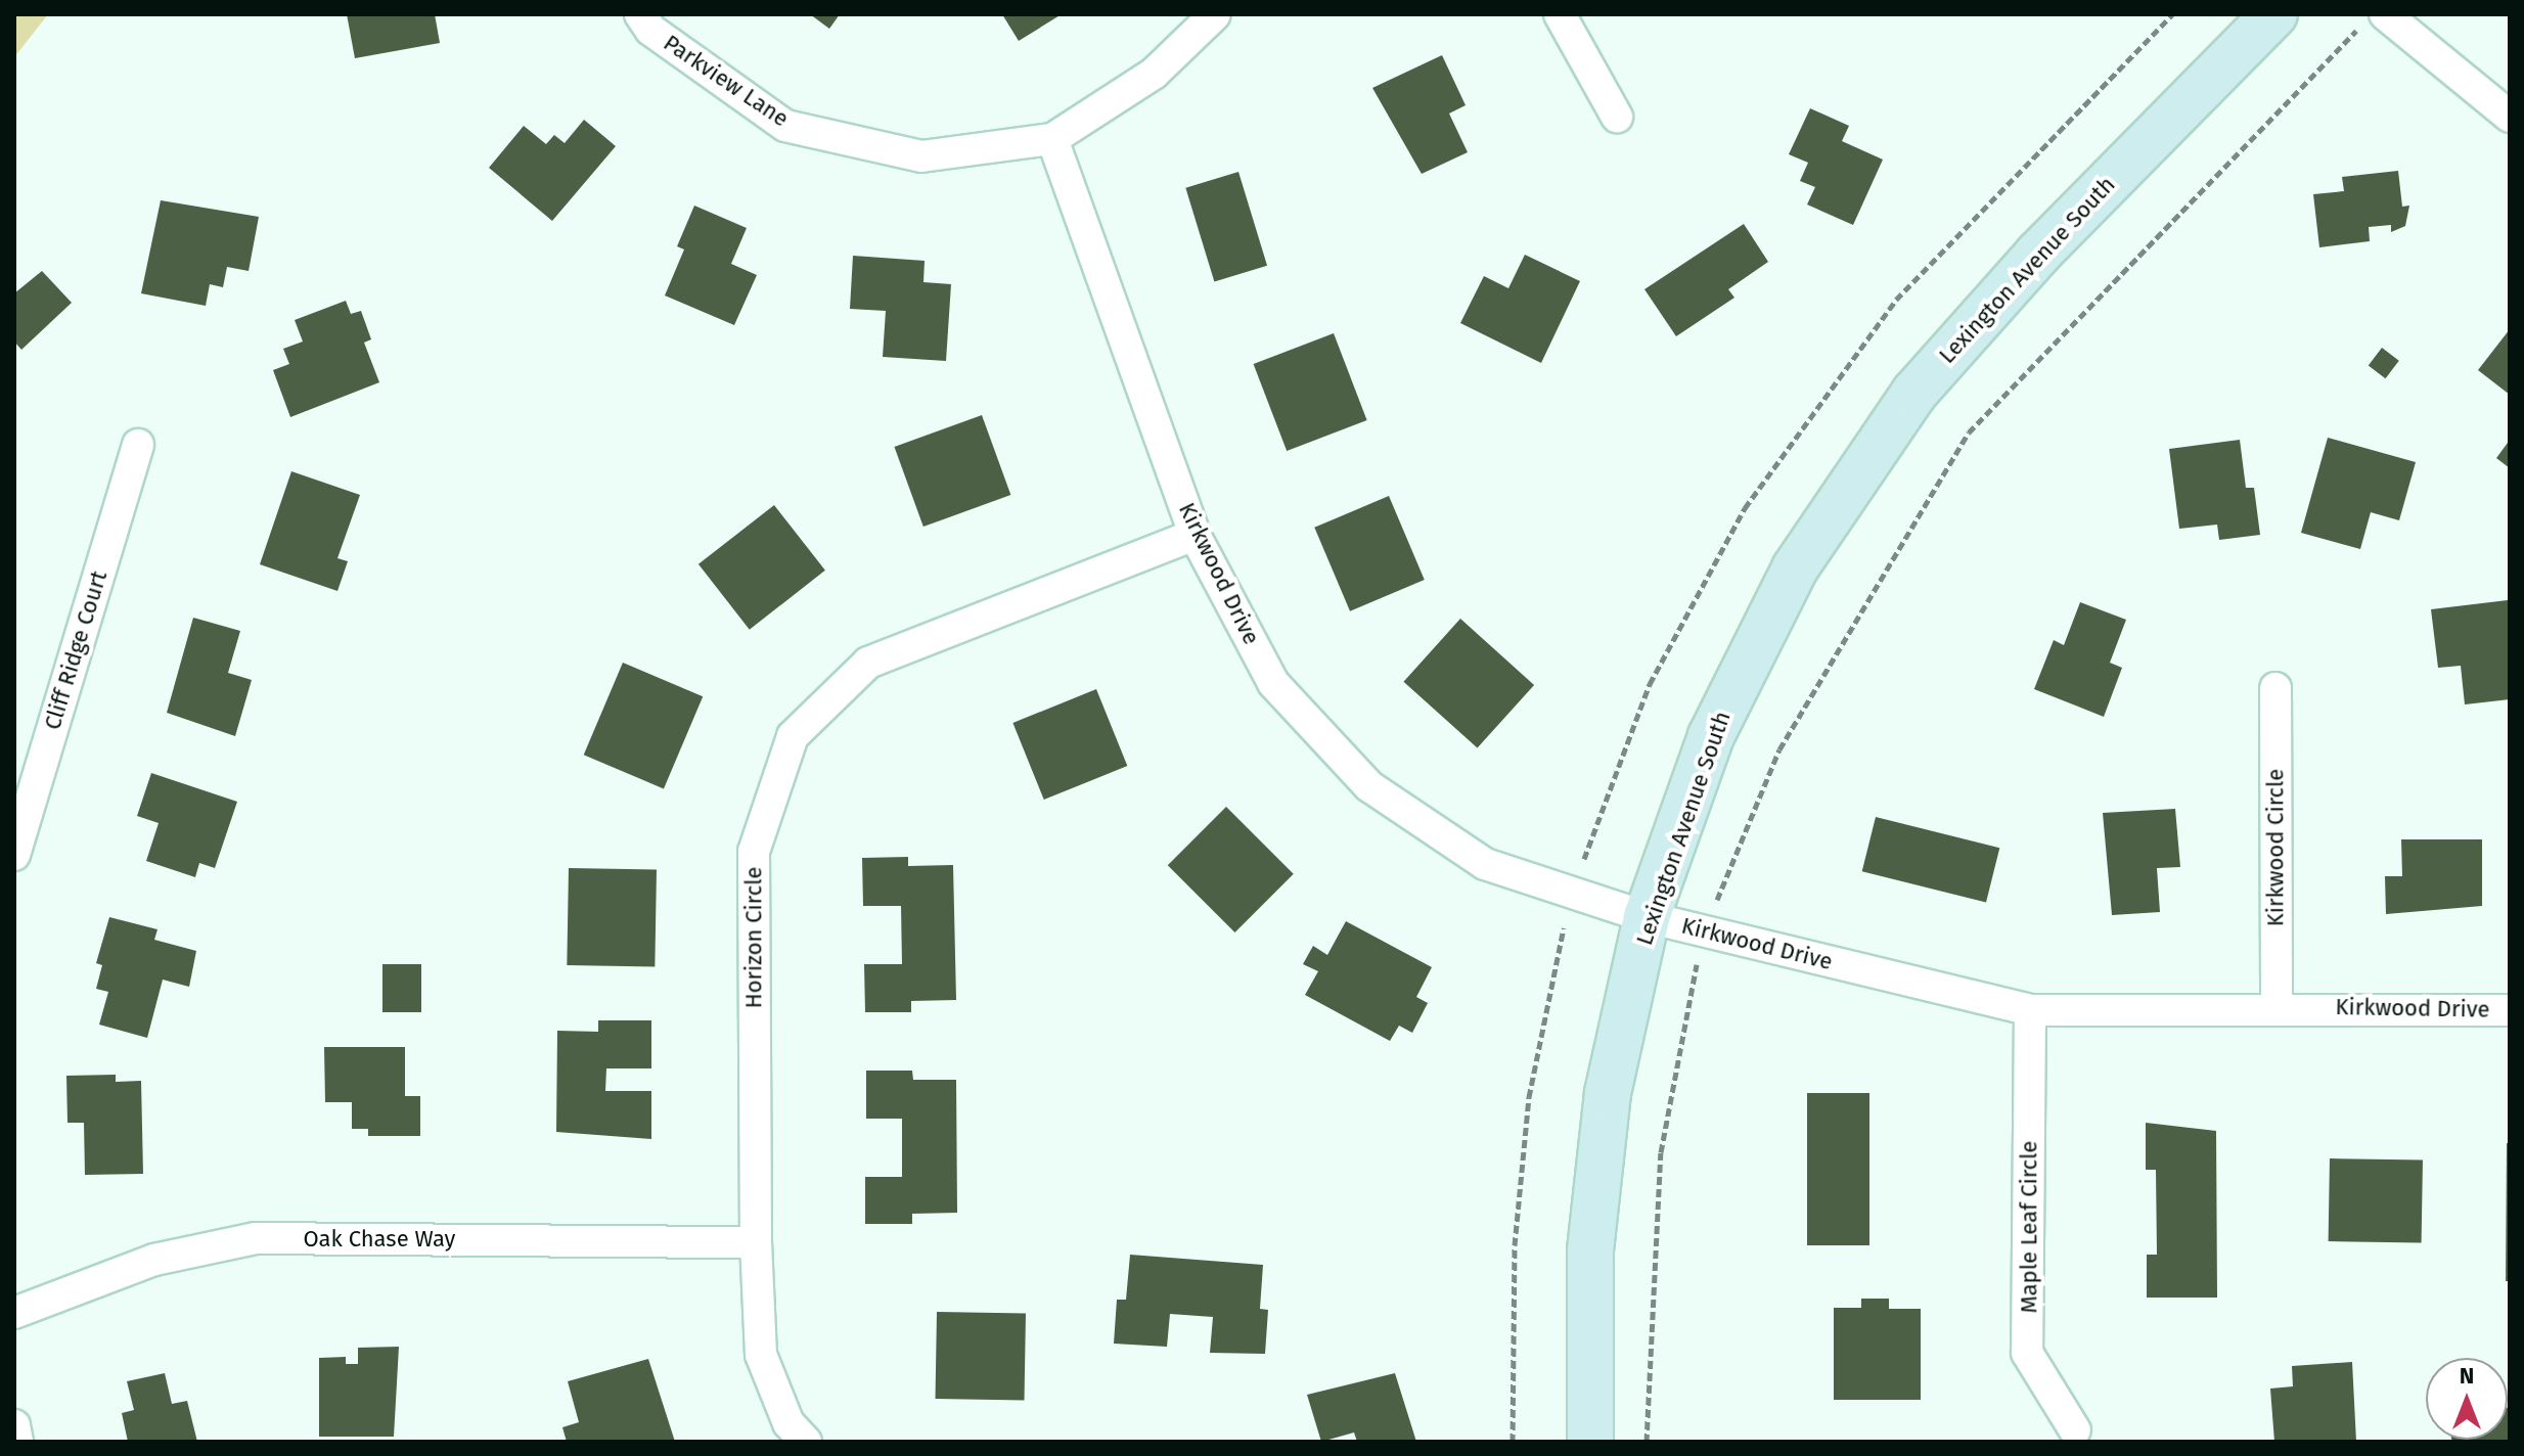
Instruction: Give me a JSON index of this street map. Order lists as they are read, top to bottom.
{
  "streets": {
    "street": [
      "Parkview Lane",
      "Lexington Avenue South",
      "Kirkwood Drive",
      "Cliff Ridge Court",
      "Kirkwood Circle",
      "Horizon Circle",
      "Maple Leaf Circle",
      "Oak Chase Way"
    ]
  },
  "crossings": [
    ["Parkview Lane", "Kirkwood Drive"],
    ["Lexington Avenue South", "Kirkwood Drive"],
    ["Kirkwood Drive", "Kirkwood Circle"],
    ["Kirkwood Drive", "Horizon Circle"],
    ["Kirkwood Drive", "Maple Leaf Circle"],
    ["Horizon Circle", "Oak Chase Way"]
  ],
  "north": "top"
}
